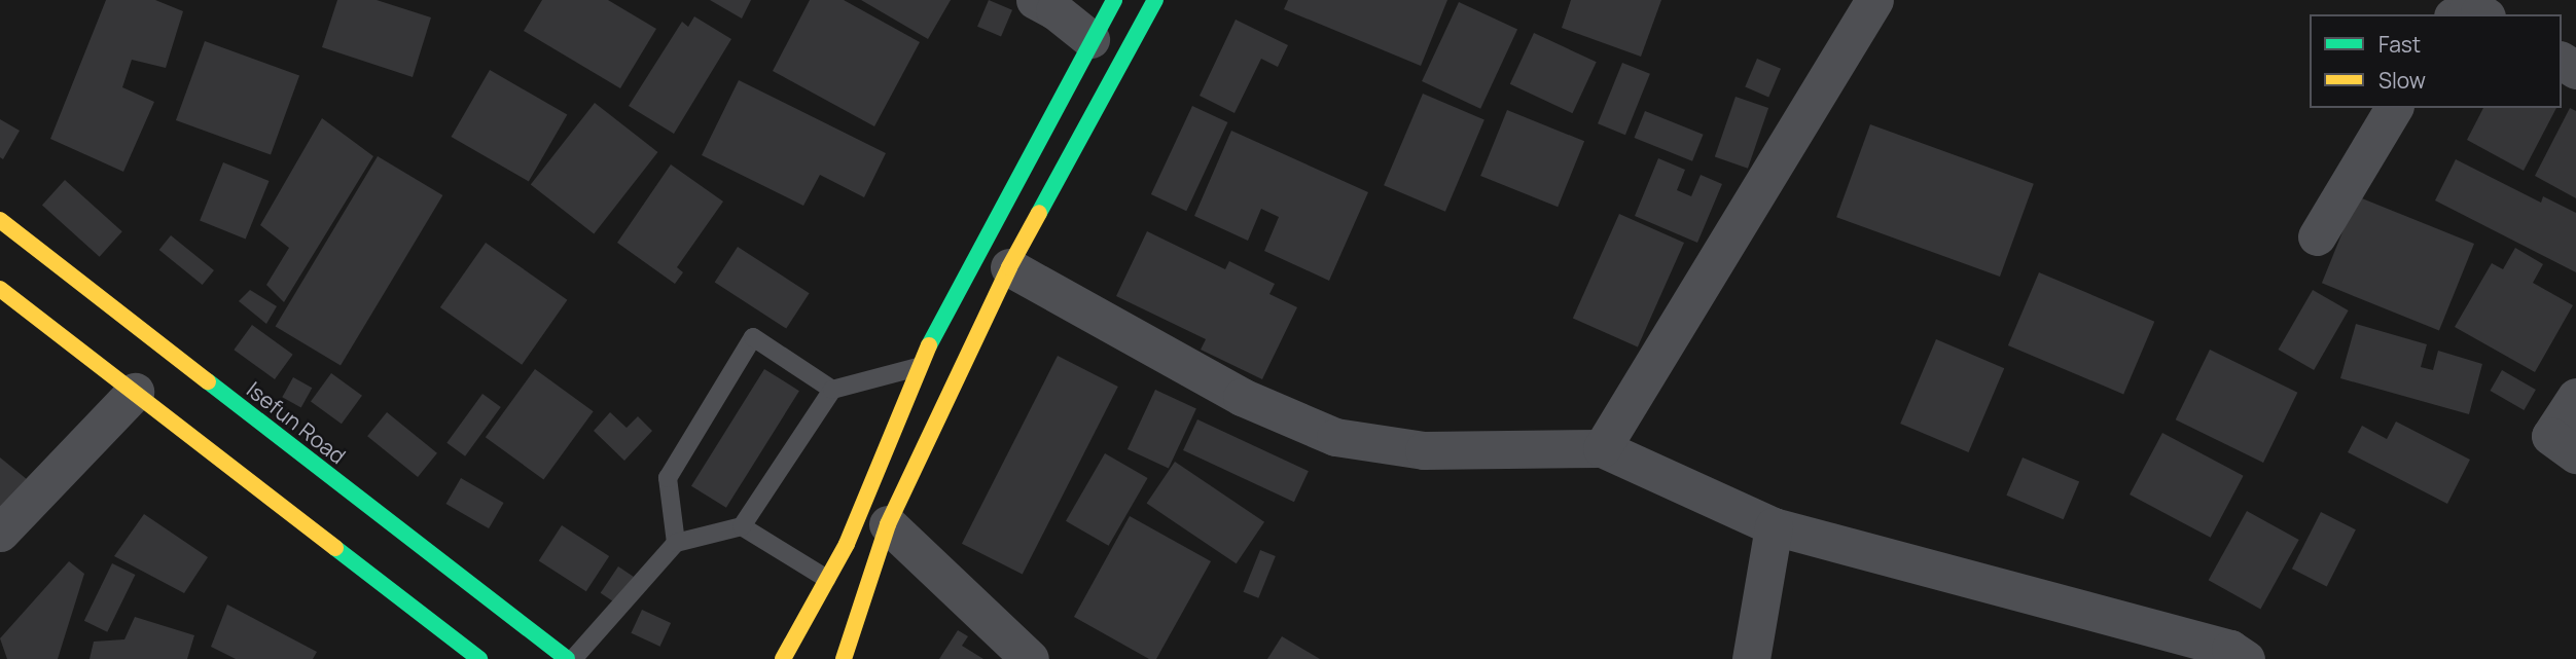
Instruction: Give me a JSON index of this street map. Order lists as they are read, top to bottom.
{
  "streets": {
    "street": ["Isefun Road"]
  },
  "legend": ["Fast", "Slow"]
}
